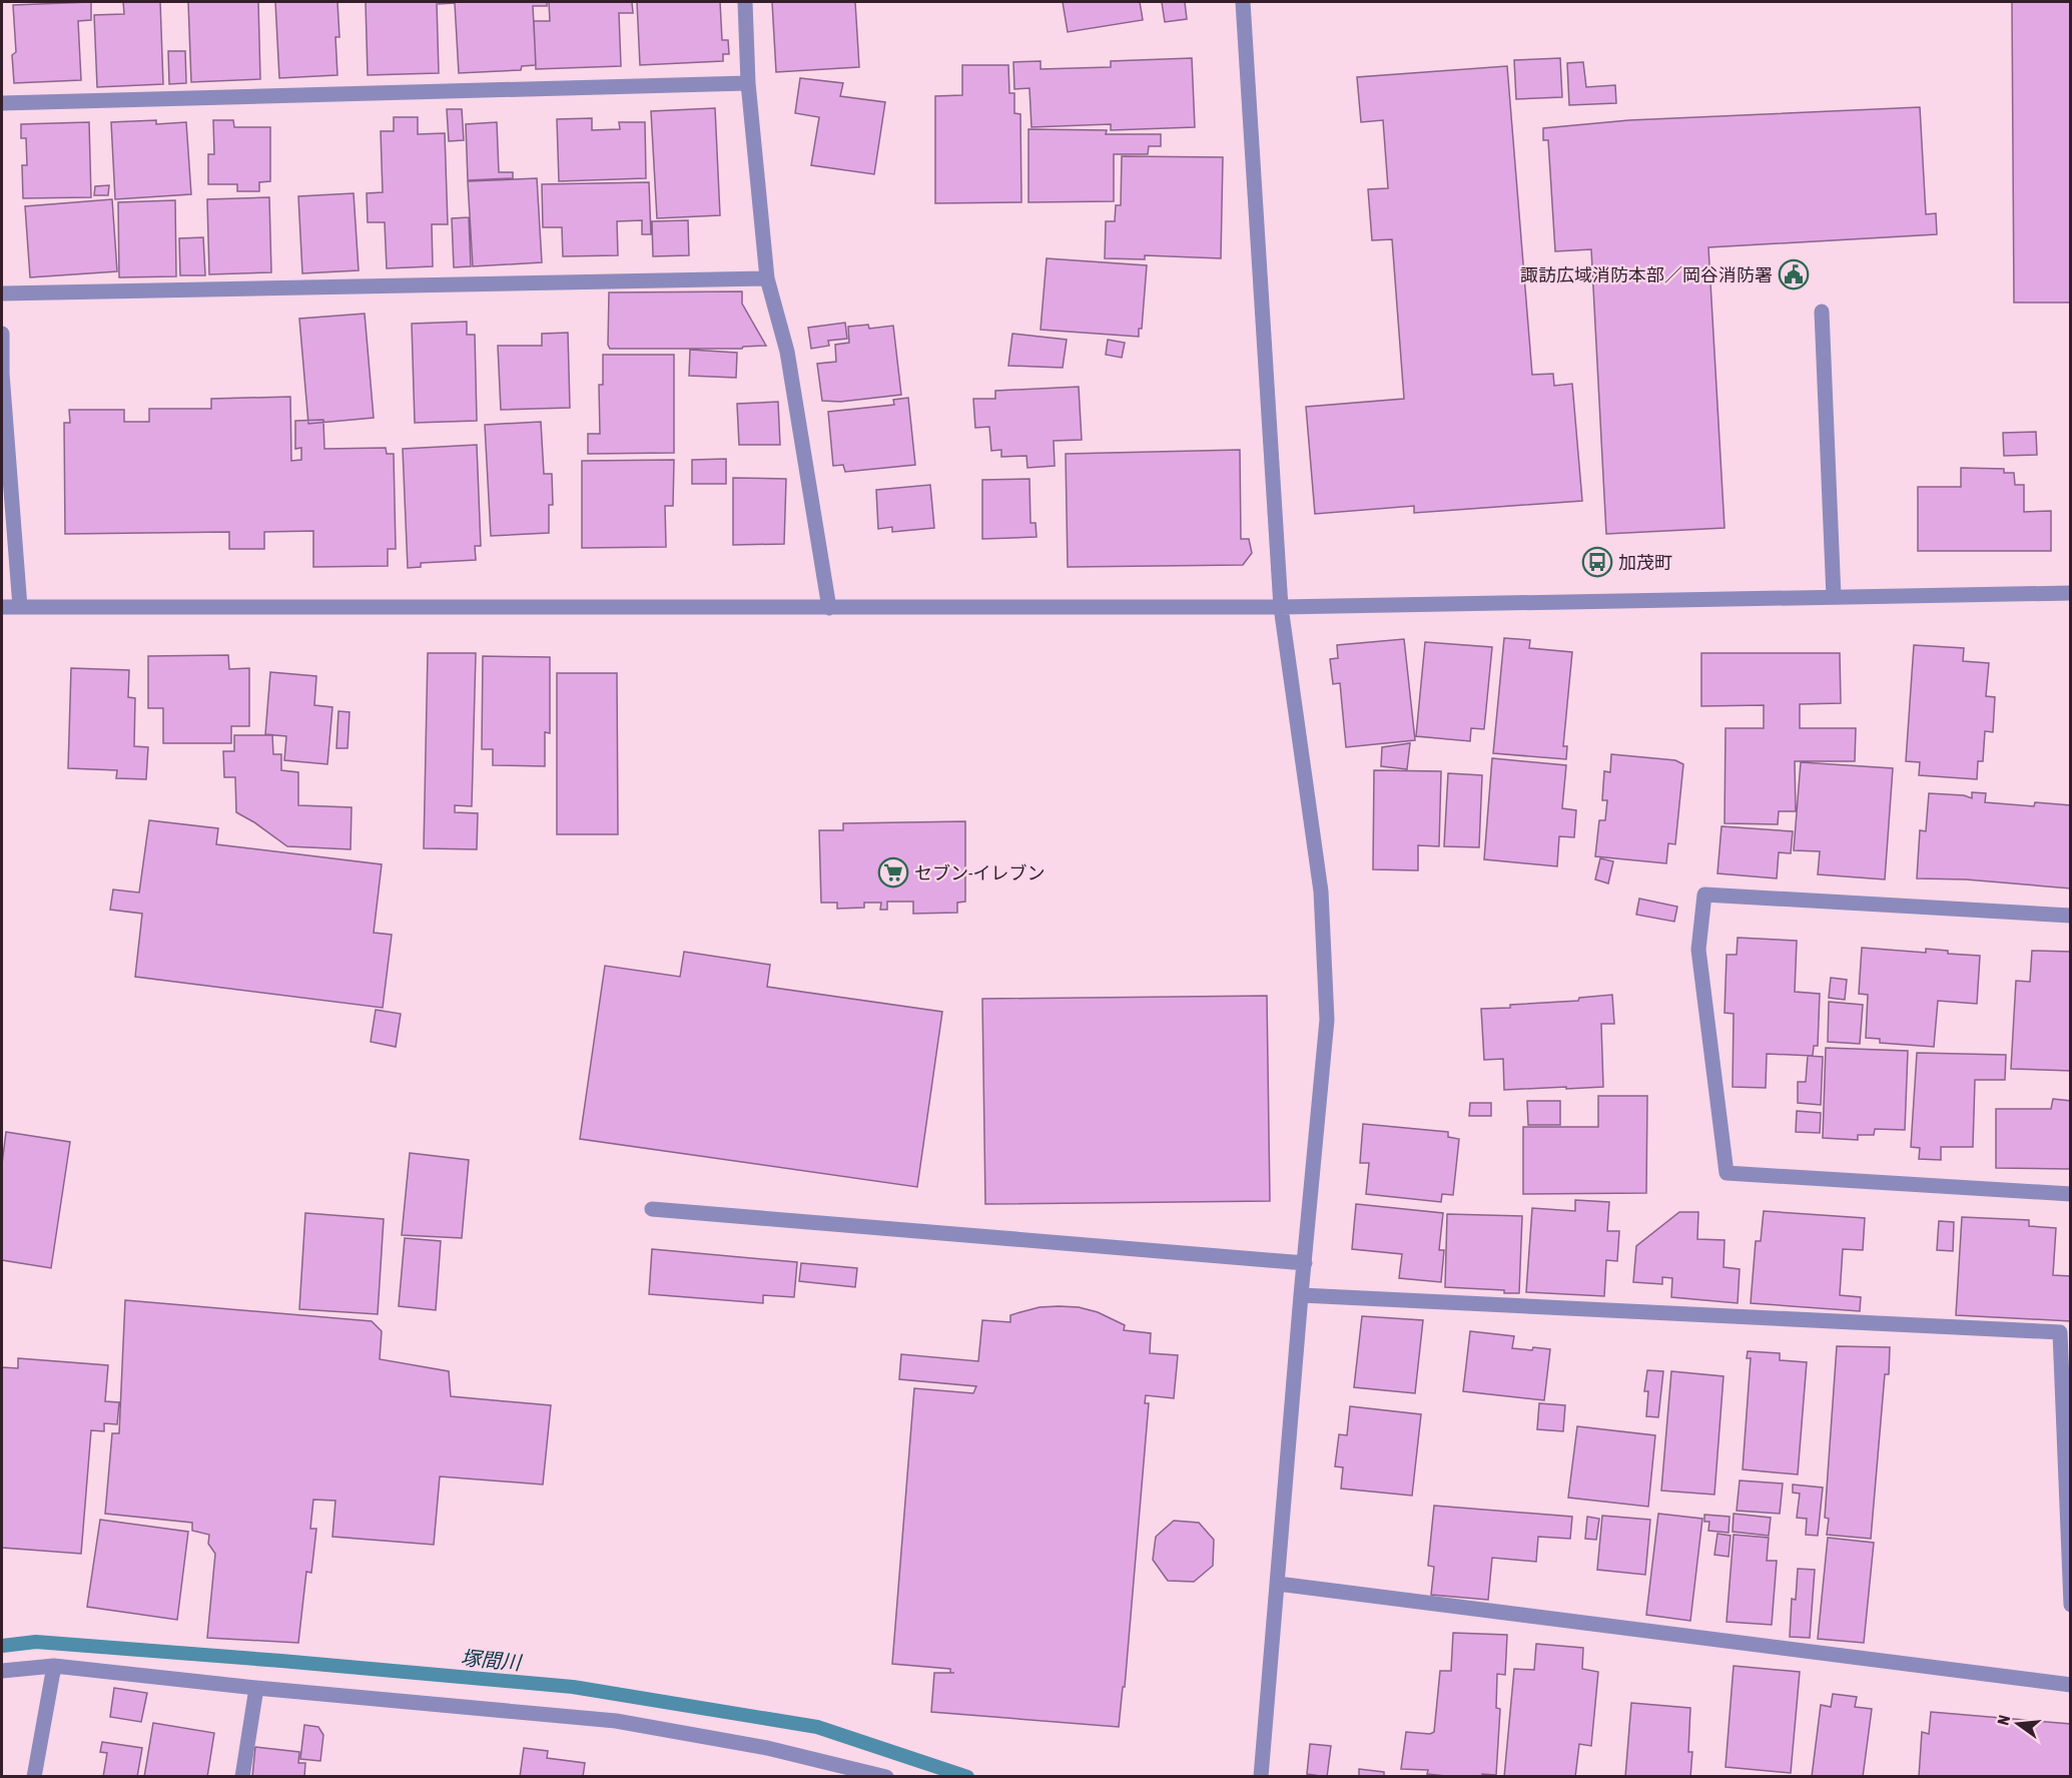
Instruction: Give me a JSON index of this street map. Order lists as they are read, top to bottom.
{
  "water": ["塚間川"],
  "places": {
    "public building": ["諏訪広域消防本部／岡谷消防署"],
    "bus stop": ["加茂町"],
    "supermarket": ["セブン-イレブン"]
  },
  "north": "left"
}
